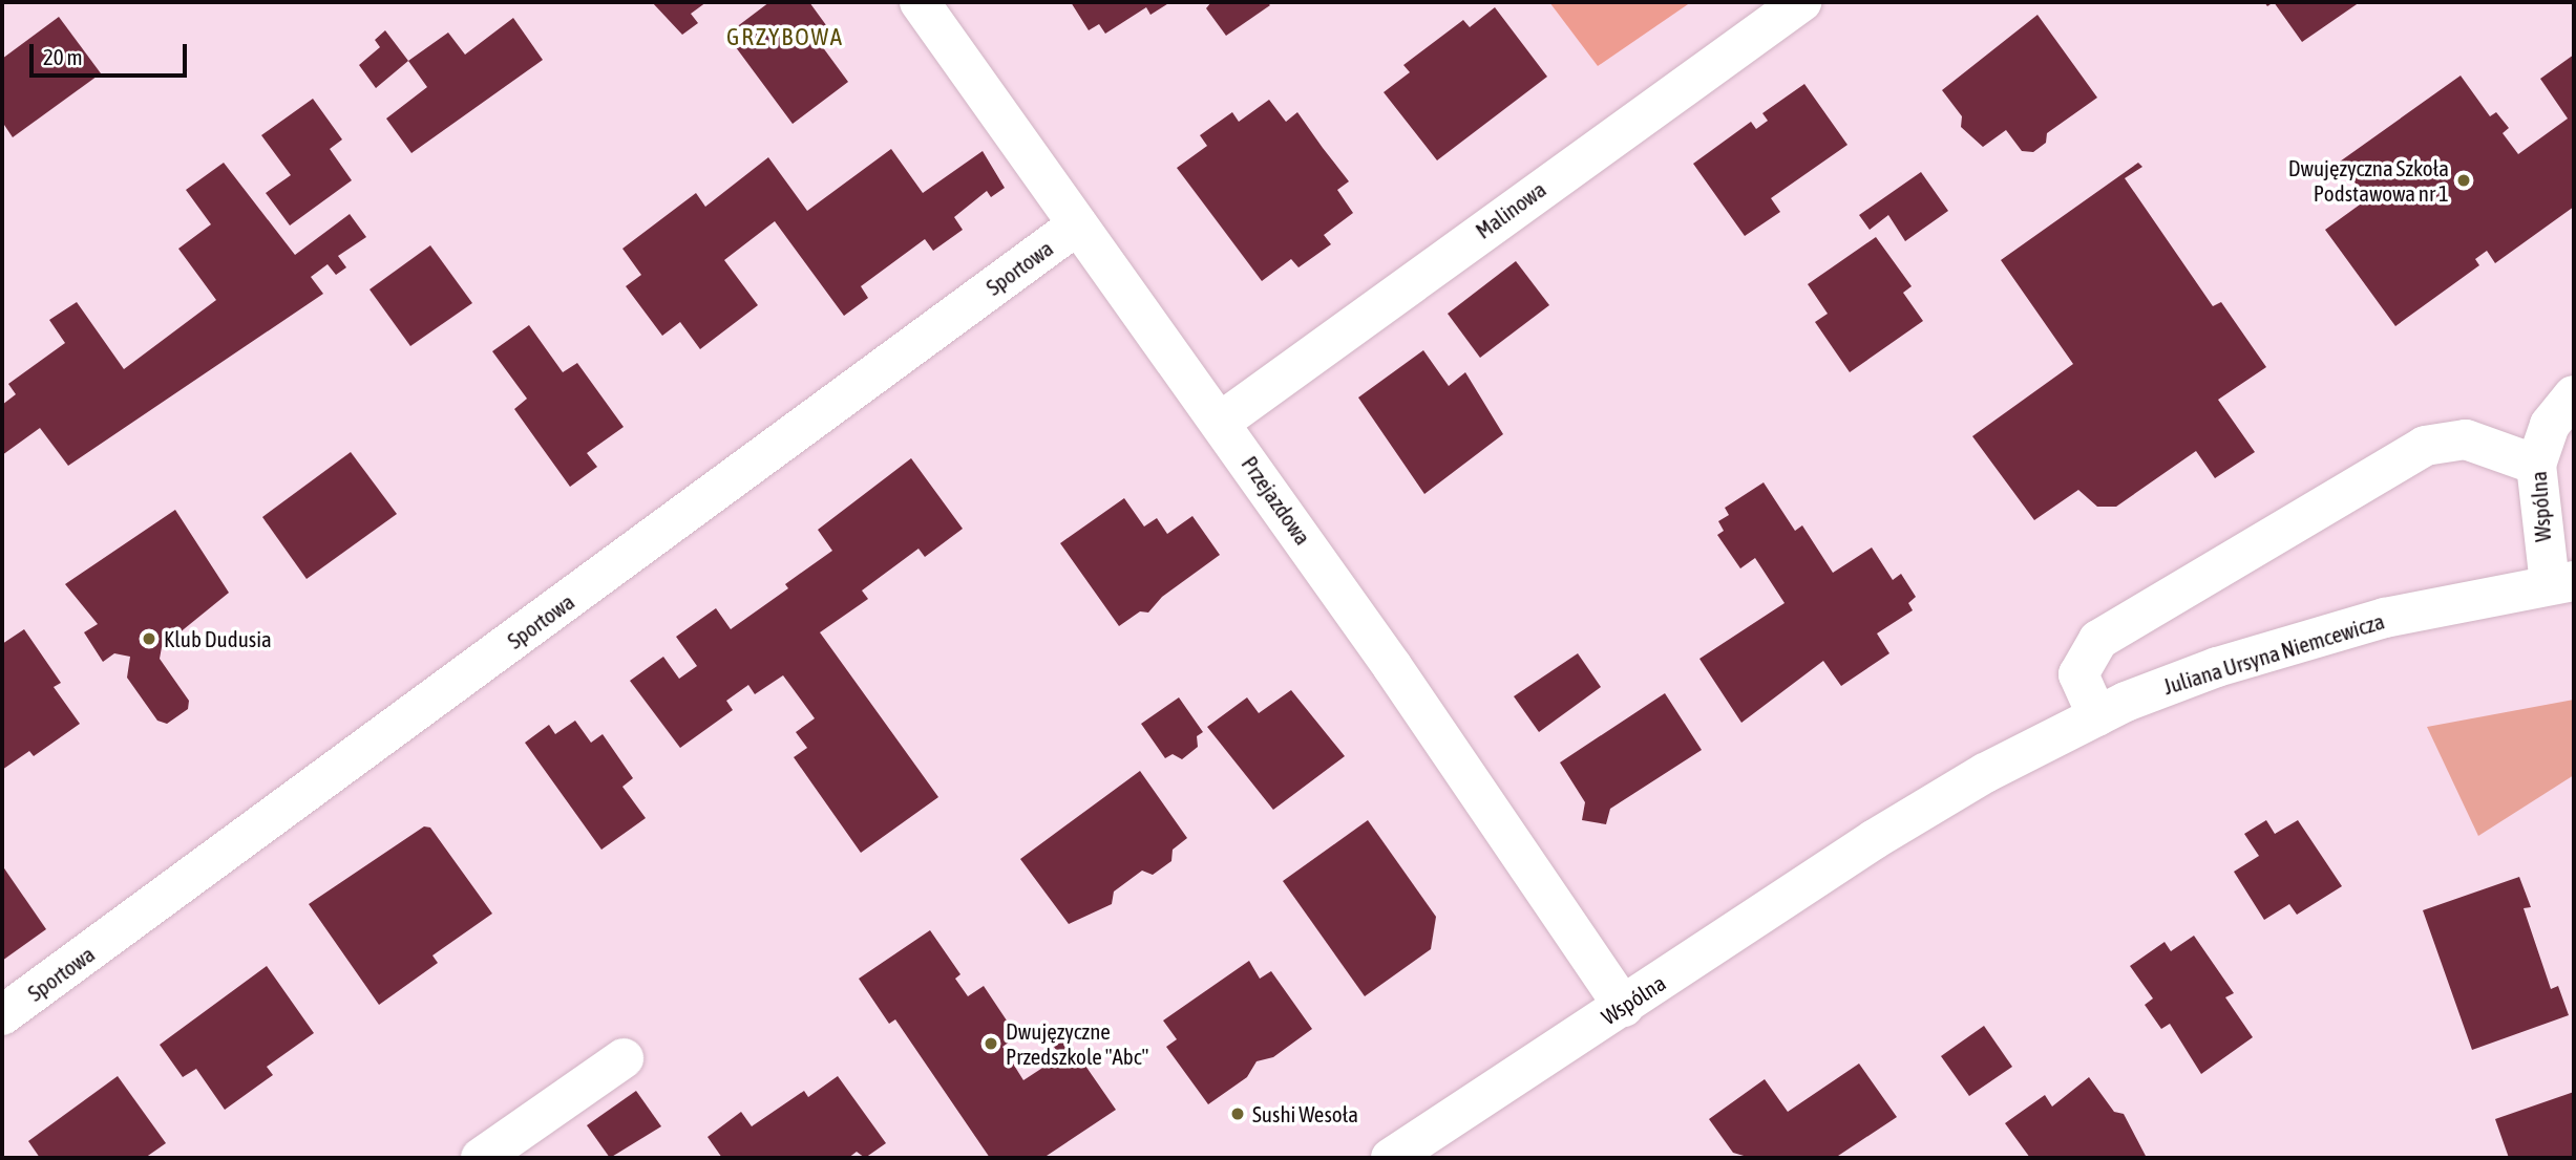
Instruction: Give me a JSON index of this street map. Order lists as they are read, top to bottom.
{
  "streets": {
    "street": [
      "Malinowa",
      "Sportowa",
      "Przejazdowa",
      "Wspólna",
      "Juliana Ursyna Niemcewicza"
    ]
  },
  "crossings": [
    ["Malinowa", "Przejazdowa"],
    ["Sportowa", "Przejazdowa"],
    ["Przejazdowa", "Wspólna"],
    ["Wspólna", "Juliana Ursyna Niemcewicza"]
  ],
  "districts": ["GRZYBOWA"],
  "places": [
    "Dwujęzyczna Szkoła Podstawowa nr 1",
    "Klub Dudusia",
    "Dwujęzyczne Przedszkole \"Abc\"",
    "Sushi Wesoła"
  ],
  "scale_bar": "20 m"
}
